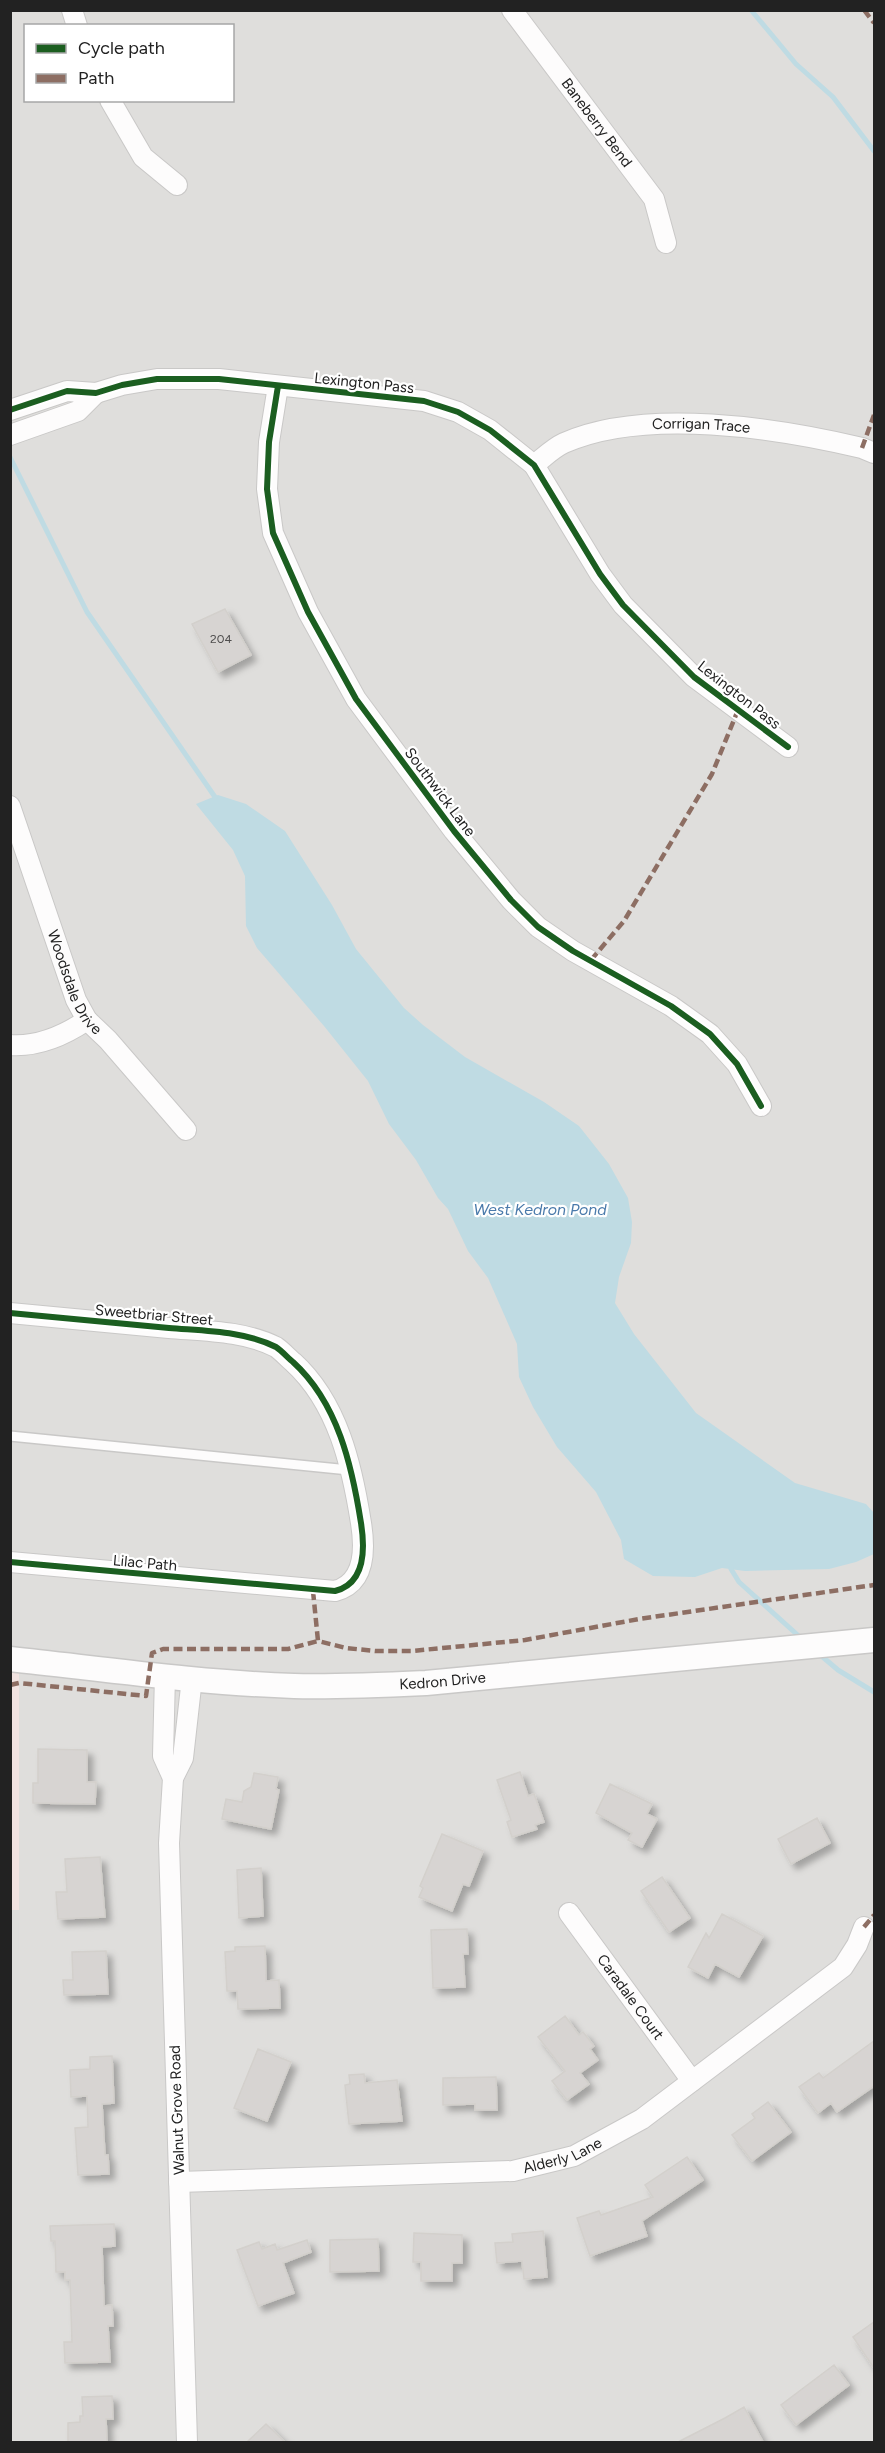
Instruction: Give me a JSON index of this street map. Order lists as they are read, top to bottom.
{
  "streets": {
    "street": [
      "Baneberry Bend",
      "Lexington Pass",
      "Corrigan Trace",
      "Southwick Lane",
      "Woodsdale Drive",
      "Sweetbriar Street",
      "Lilac Path",
      "Kedron Drive",
      "Caradale Court",
      "Walnut Grove Road",
      "Alderly Lane"
    ]
  },
  "crossings": [
    ["Lexington Pass", "Corrigan Trace"],
    ["Lexington Pass", "Southwick Lane"],
    ["Sweetbriar Street", "Lilac Path"],
    ["Kedron Drive", "Walnut Grove Road"],
    ["Caradale Court", "Alderly Lane"],
    ["Walnut Grove Road", "Alderly Lane"]
  ],
  "water": ["West Kedron Pond"],
  "house_numbers": ["204"],
  "legend": ["Cycle path", "Path"]
}
